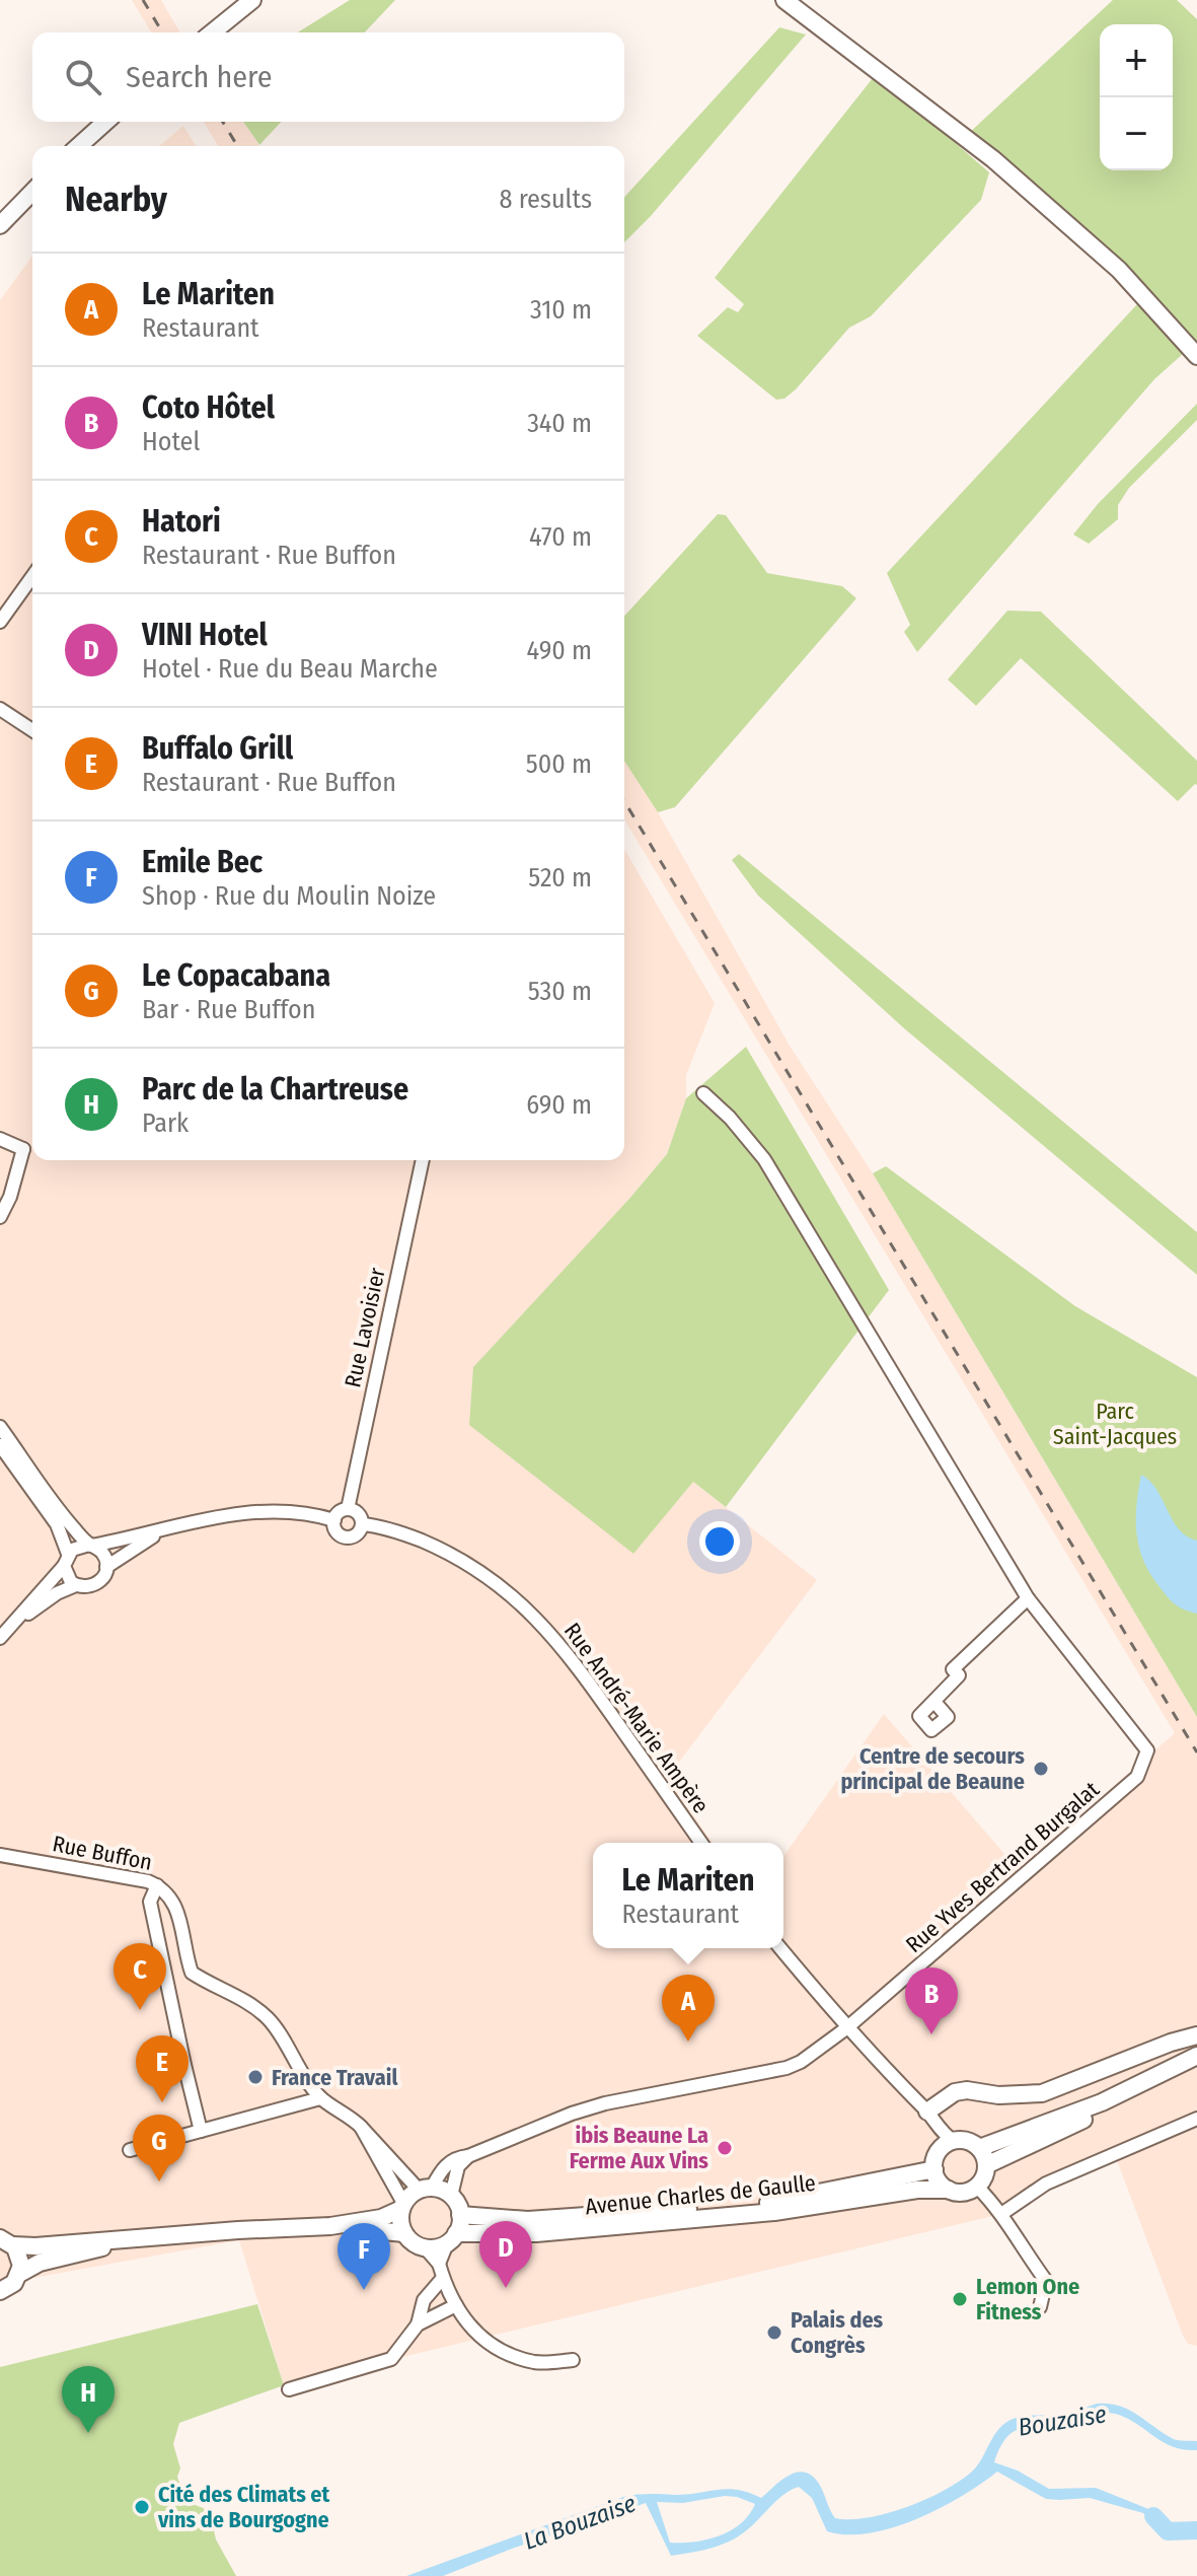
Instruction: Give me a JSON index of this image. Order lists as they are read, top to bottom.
{
  "streets": {
    "main road": ["Avenue Charles de Gaulle"],
    "street": [
      "Rue Lavoisier",
      "Rue André-Marie Ampère",
      "Rue Buffon",
      "Rue Yves Bertrand Burgalat"
    ]
  },
  "crossings": [
    ["Rue Lavoisier", "Rue André-Marie Ampère"],
    ["Rue Buffon", "Rue Yves Bertrand Burgalat"],
    ["Rue Buffon", "Avenue Charles de Gaulle"],
    ["Rue Yves Bertrand Burgalat", "Avenue Charles de Gaulle"]
  ],
  "water": ["Bouzaise", "La Bouzaise"],
  "parks": ["Parc Saint-Jacques"],
  "places": [
    "Centre de secours principal de Beaune",
    "France Travail",
    "ibis Beaune La Ferme Aux Vins",
    "Lemon One Fitness",
    "Palais des Congrès",
    "Cité des Climats et vins de Bourgogne"
  ],
  "page": {
    "map_buttons": ["+", "−"],
    "search": "Search here",
    "heading": ["Nearby", "8 results"],
    "list": [
      {
        "mark": "A",
        "name": "Le Mariten",
        "note": "Restaurant",
        "value": "310 m"
      },
      {
        "mark": "B",
        "name": "Coto Hôtel",
        "note": "Hotel",
        "value": "340 m"
      },
      {
        "mark": "C",
        "name": "Hatori",
        "note": "Restaurant · Rue Buffon",
        "value": "470 m"
      },
      {
        "mark": "D",
        "name": "VINI Hotel",
        "note": "Hotel · Rue du Beau Marche",
        "value": "490 m"
      },
      {
        "mark": "E",
        "name": "Buffalo Grill",
        "note": "Restaurant · Rue Buffon",
        "value": "500 m"
      },
      {
        "mark": "F",
        "name": "Emile Bec",
        "note": "Shop · Rue du Moulin Noize",
        "value": "520 m"
      },
      {
        "mark": "G",
        "name": "Le Copacabana",
        "note": "Bar · Rue Buffon",
        "value": "530 m"
      },
      {
        "mark": "H",
        "name": "Parc de la Chartreuse",
        "note": "Park",
        "value": "690 m"
      }
    ],
    "popup": ["Le Mariten", "Restaurant"],
    "pins": [
      "C",
      "B",
      "A",
      "E",
      "G",
      "D",
      "F",
      "H"
    ]
  }
}
